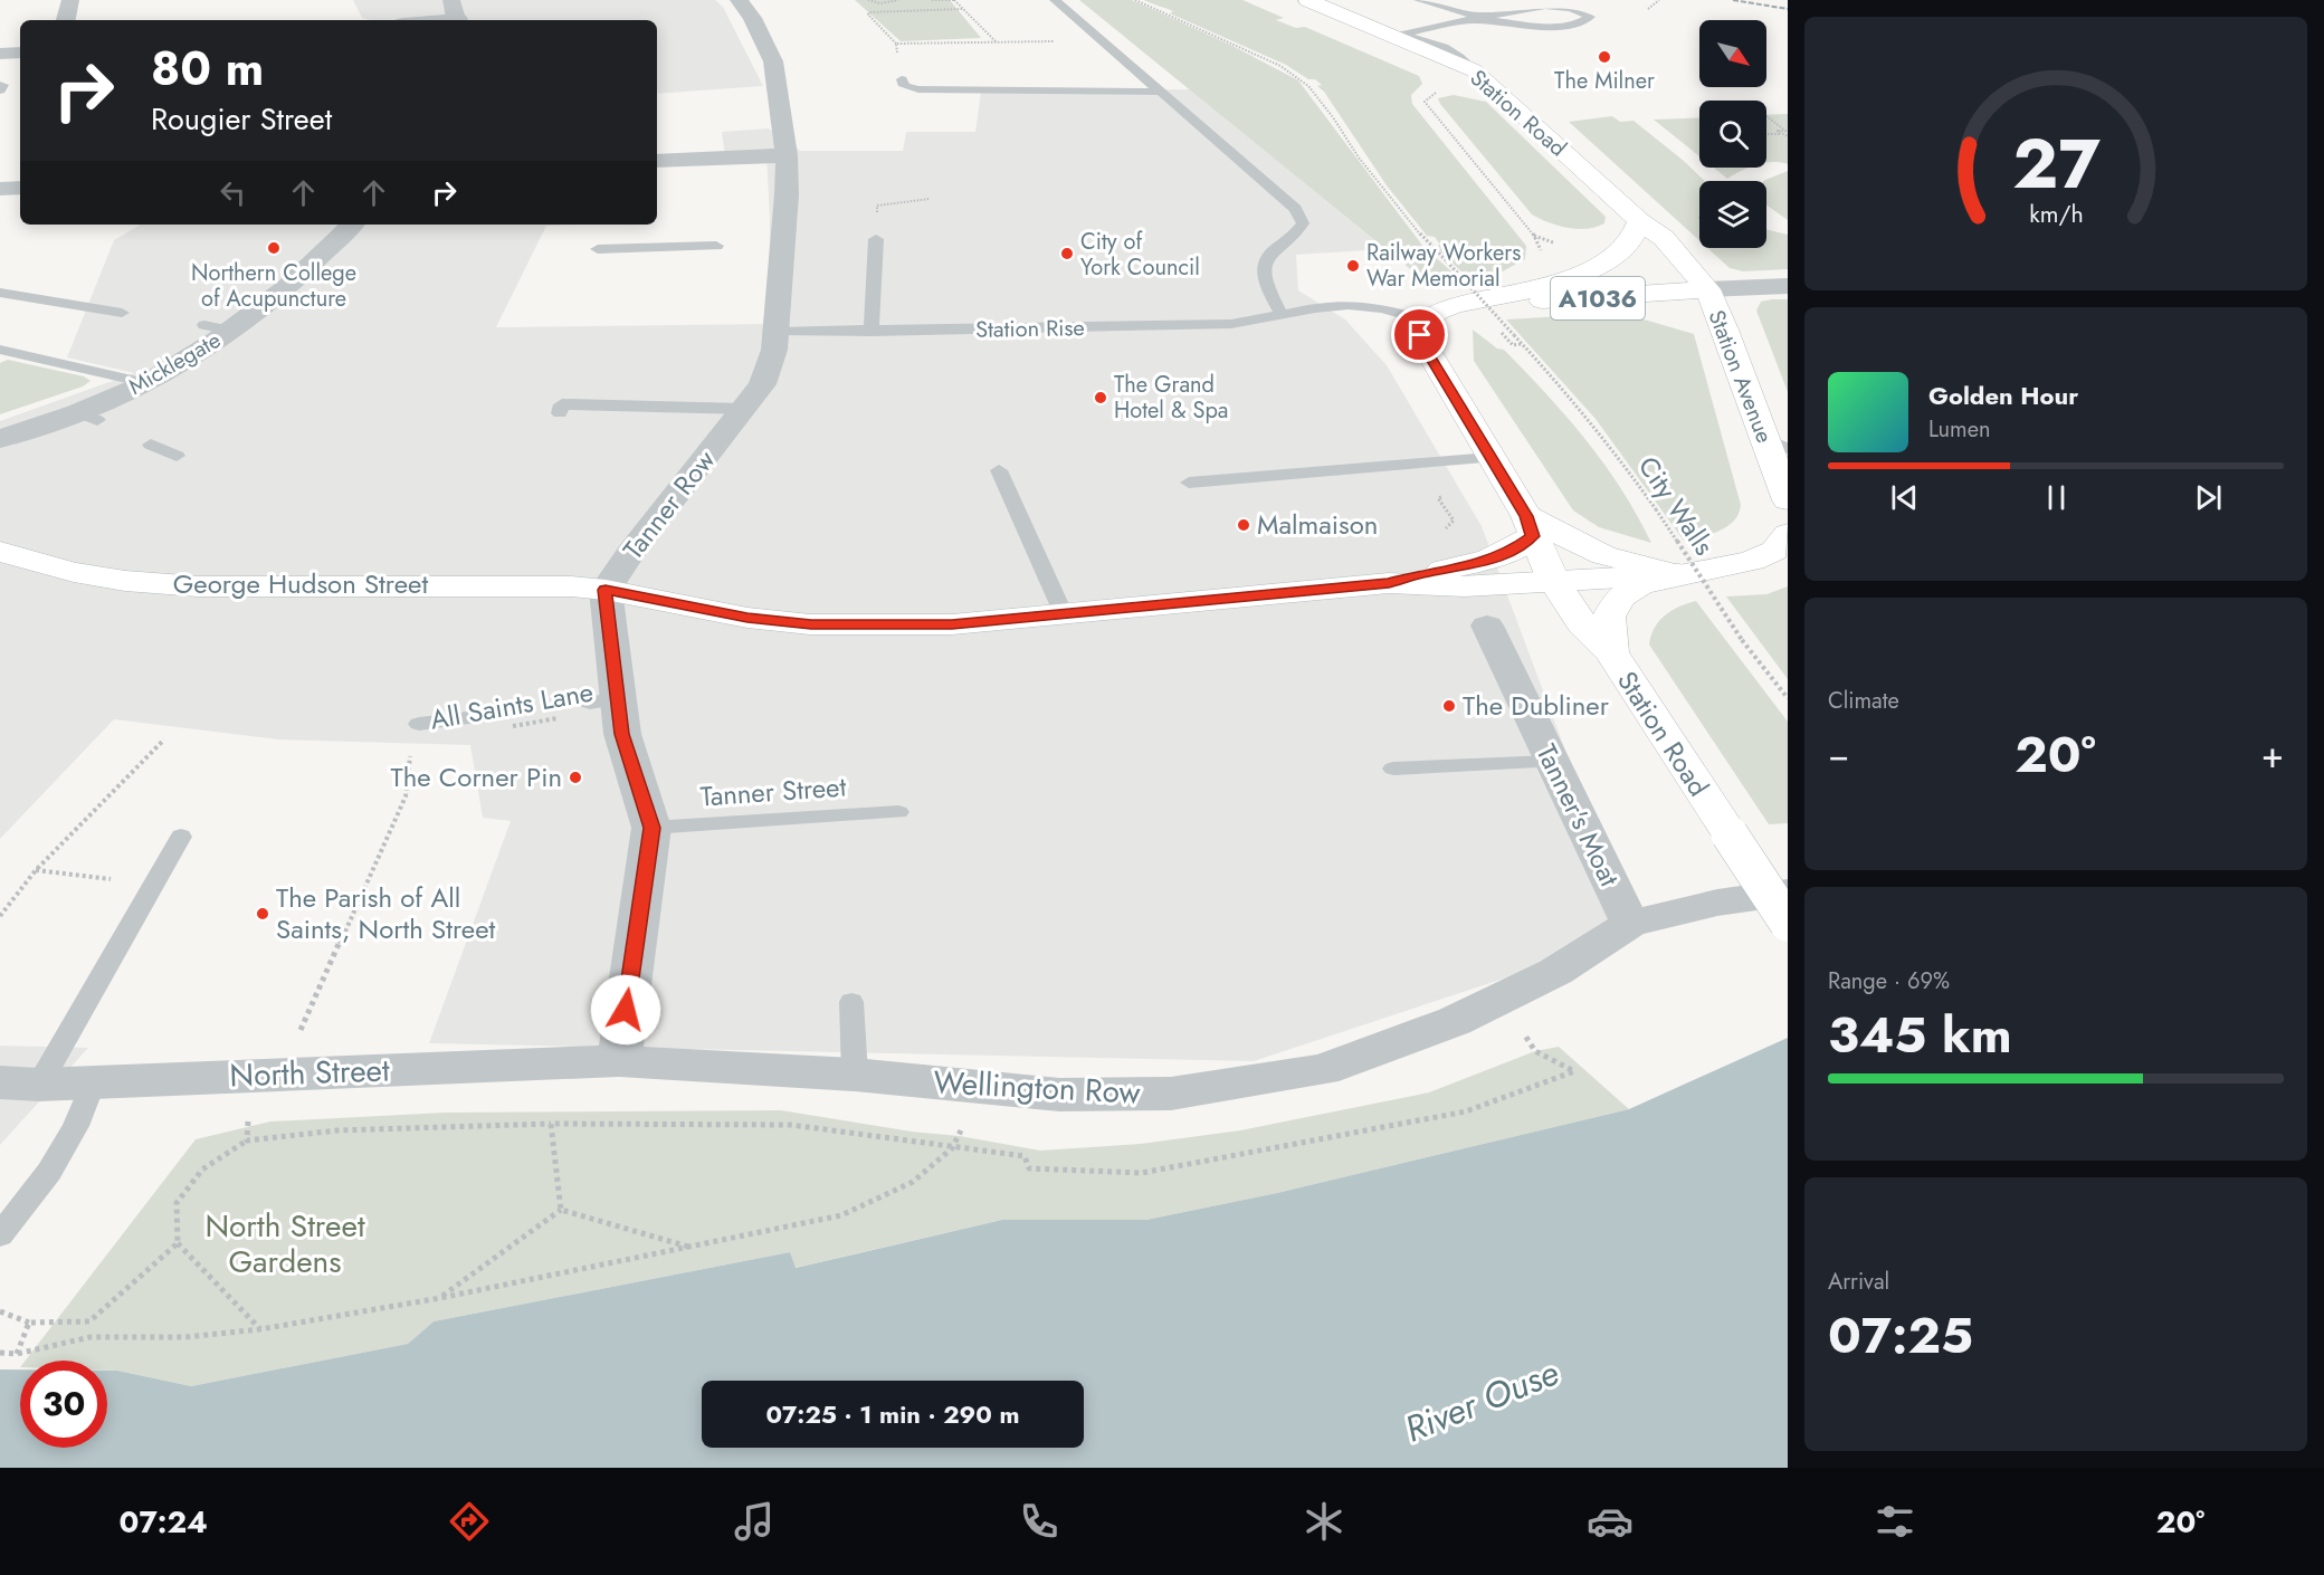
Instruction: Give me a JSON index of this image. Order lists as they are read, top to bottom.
{
  "streets": {
    "main road": [
      "Station Road",
      "A1036",
      "Station Avenue",
      "George Hudson Street"
    ],
    "street": [
      "Micklegate",
      "Tanner Row",
      "Tanner's Moat",
      "North Street",
      "Wellington Row"
    ],
    "lane": ["Station Rise", "Tanner Street"],
    "path": ["City Walls", "All Saints Lane"]
  },
  "crossings": [
    ["Station Road", "A1036"],
    ["Station Road", "Station Rise"],
    ["Station Road", "Station Avenue"],
    ["A1036", "Station Rise"],
    ["A1036", "Station Avenue"],
    ["Station Rise", "Tanner Row"],
    ["Tanner Row", "George Hudson Street"],
    ["All Saints Lane", "North Street"],
    ["Tanner's Moat", "Wellington Row"],
    ["North Street", "Wellington Row"]
  ],
  "water": ["River Ouse"],
  "parks": ["North Street Gardens"],
  "places": [
    "The Milner",
    "Northern College of Acupuncture",
    "City of York Council",
    "Railway Workers War Memorial",
    "The Grand Hotel & Spa",
    "Malmaison",
    "The Dubliner",
    "The Corner Pin",
    "The Parish of All Saints, North Street"
  ],
  "north": "bottom right",
  "page": {
    "turn": ["80 m", "Rougier Street"],
    "song": ["Golden Hour", "Lumen"],
    "tile": [
      "Climate",
      ["Range · 69%", "345 km"],
      ["Arrival", "07:25"]
    ],
    "heat": ["−", "20°", "+"],
    "limit": "30",
    "trip": "07:25 · 1 min · 290 m",
    "tabs": ["07:24", "20°"],
    "gauge": ["27", "km/h"]
  }
}
